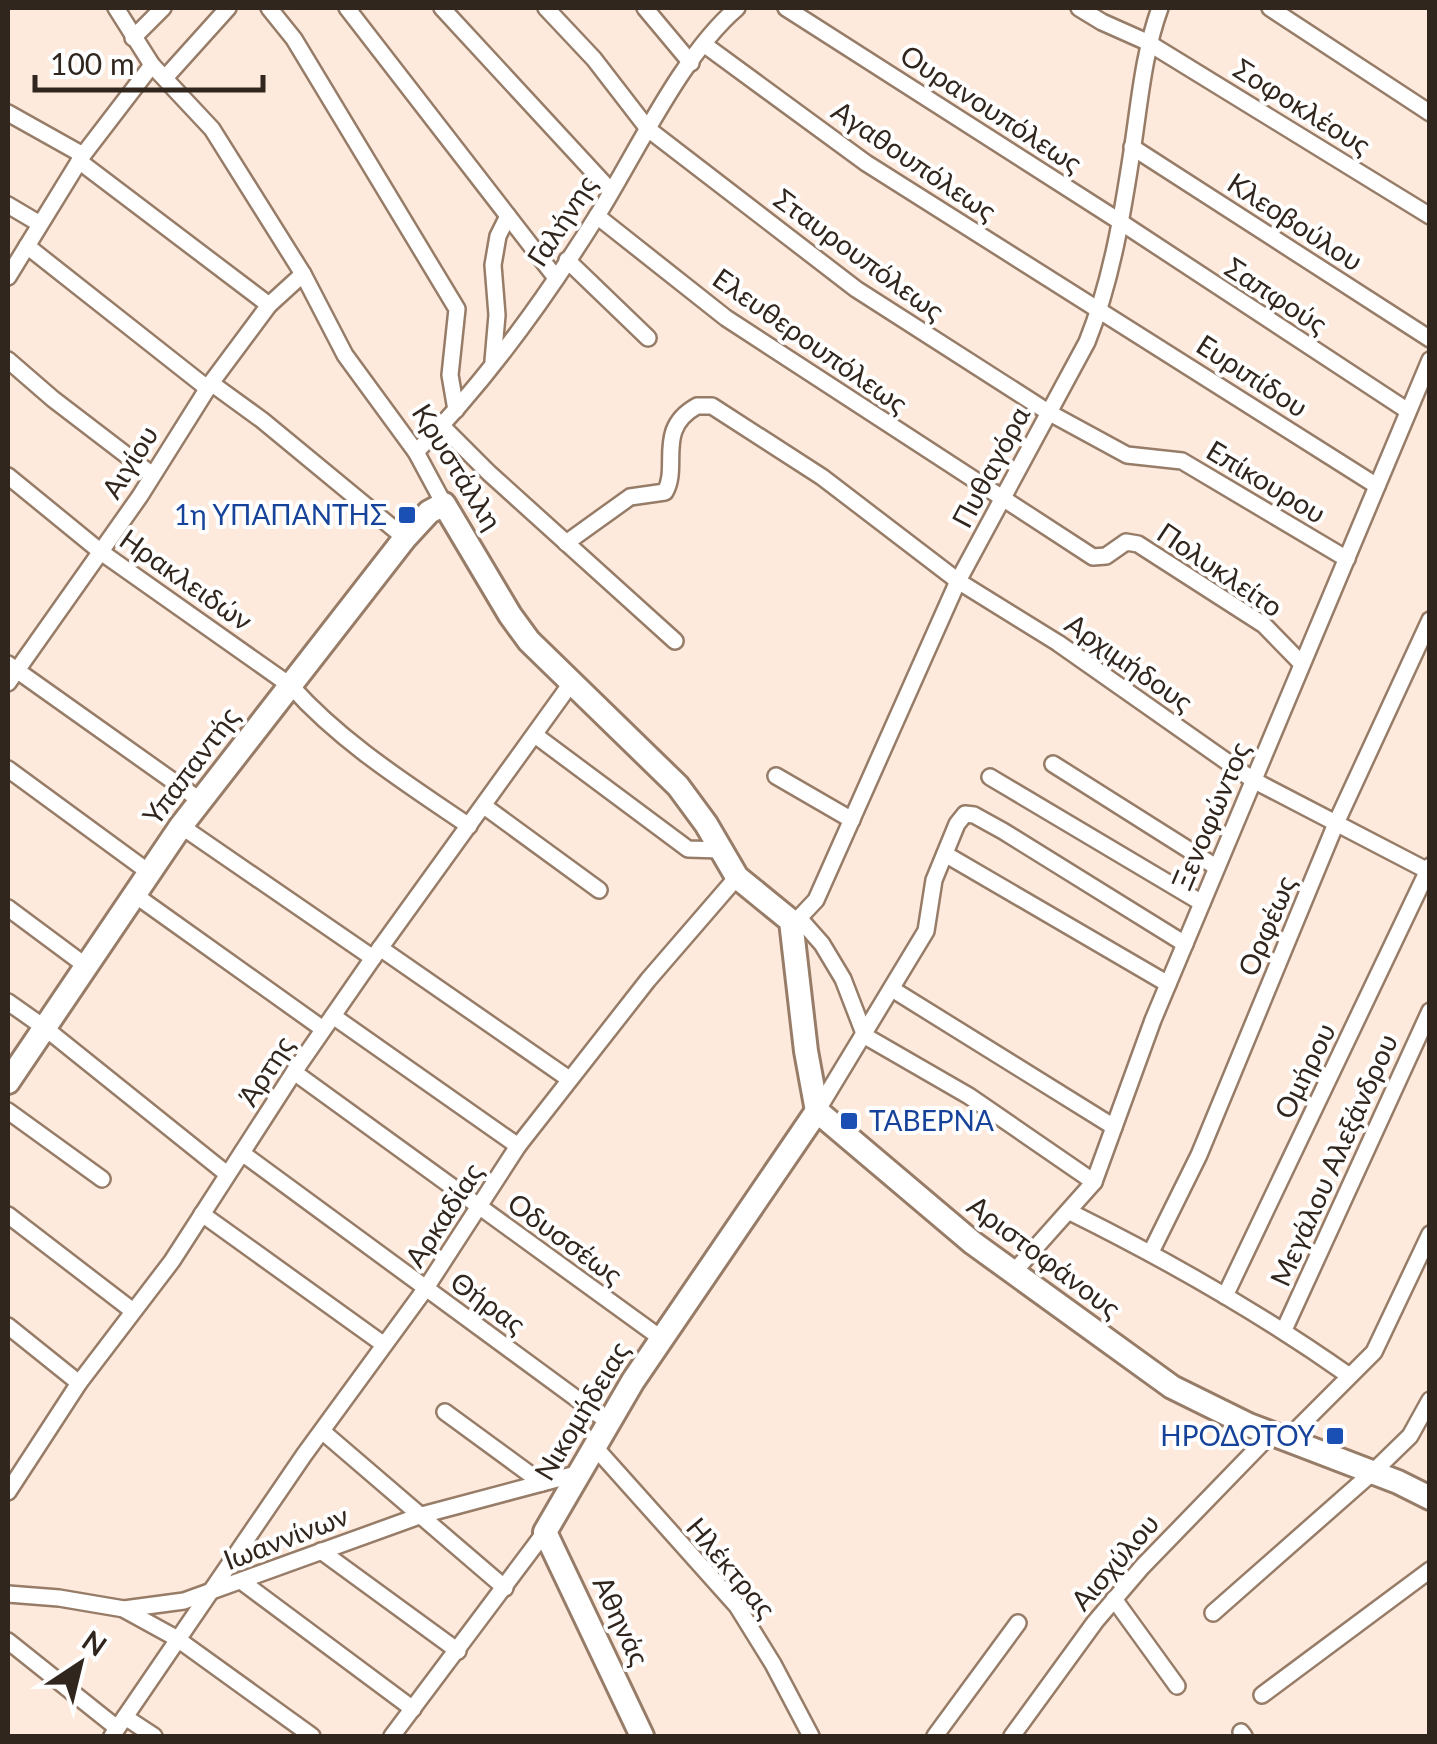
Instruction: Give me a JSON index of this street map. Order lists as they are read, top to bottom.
{
  "streets": {
    "street": [
      "Σοφοκλέους",
      "Ουρανουπόλεως",
      "Αγαθουπόλεως",
      "Γαλήνης",
      "Κλεοβούλου",
      "Σταυρουπόλεως",
      "Σαπφούς",
      "Ελευθερουπόλεως",
      "Ευριπίδου",
      "Αιγίου",
      "Κρυστάλλη",
      "Πυθαγόρα",
      "Επίκουρου",
      "Πολυκλείτο",
      "Ηρακλειδών",
      "Αρχιμήδους",
      "Υπαπαντής",
      "Ξενοφώντος",
      "Ορφέως",
      "Άρτης",
      "Ομήρου",
      "Μεγάλου Αλεξάνδρου",
      "Αρκαδίας",
      "Οδυσσέως",
      "Αριστοφάνους",
      "Θήρας",
      "Νικομήδειας",
      "Ιωαννίνων",
      "Αισχύλου",
      "Ηλέκτρας",
      "Αθηνάς"
    ]
  },
  "crossings": [
    ["Σοφοκλέους", "Πυθαγόρα"],
    ["Ουρανουπόλεως", "Σαπφούς"],
    ["Ουρανουπόλεως", "Πυθαγόρα"],
    ["Αγαθουπόλεως", "Γαλήνης"],
    ["Αγαθουπόλεως", "Ευριπίδου"],
    ["Αγαθουπόλεως", "Πυθαγόρα"],
    ["Γαλήνης", "Σταυρουπόλεως"],
    ["Γαλήνης", "Ελευθερουπόλεως"],
    ["Γαλήνης", "Κρυστάλλη"],
    ["Κλεοβούλου", "Πυθαγόρα"],
    ["Σταυρουπόλεως", "Πυθαγόρα"],
    ["Σταυρουπόλεως", "Επίκουρου"],
    ["Σαπφούς", "Πυθαγόρα"],
    ["Σαπφούς", "Ξενοφώντος"],
    ["Ελευθερουπόλεως", "Πυθαγόρα"],
    ["Ελευθερουπόλεως", "Πολυκλείτο"],
    ["Ευριπίδου", "Πυθαγόρα"],
    ["Ευριπίδου", "Ξενοφώντος"],
    ["Αιγίου", "Κρυστάλλη"],
    ["Αιγίου", "Ηρακλειδών"],
    ["Κρυστάλλη", "Πυθαγόρα"],
    ["Κρυστάλλη", "Υπαπαντής"],
    ["Κρυστάλλη", "Άρτης"],
    ["Κρυστάλλη", "Αρκαδίας"],
    ["Πυθαγόρα", "Επίκουρου"],
    ["Πυθαγόρα", "Πολυκλείτο"],
    ["Πυθαγόρα", "Αρχιμήδους"],
    ["Επίκουρου", "Ξενοφώντος"],
    ["Πολυκλείτο", "Ξενοφώντος"],
    ["Ηρακλειδών", "Υπαπαντής"],
    ["Ηρακλειδών", "Άρτης"],
    ["Αρχιμήδους", "Ξενοφώντος"],
    ["Αρχιμήδους", "Ορφέως"],
    ["Αρχιμήδους", "Ομήρου"],
    ["Ξενοφώντος", "Αριστοφάνους"],
    ["Άρτης", "Οδυσσέως"],
    ["Άρτης", "Θήρας"],
    ["Αρκαδίας", "Οδυσσέως"],
    ["Αρκαδίας", "Θήρας"],
    ["Αρκαδίας", "Ιωαννίνων"],
    ["Οδυσσέως", "Νικομήδειας"],
    ["Αριστοφάνους", "Νικομήδειας"],
    ["Αριστοφάνους", "Αισχύλου"],
    ["Θήρας", "Νικομήδειας"],
    ["Νικομήδειας", "Ιωαννίνων"],
    ["Νικομήδειας", "Ηλέκτρας"],
    ["Νικομήδειας", "Αθηνάς"]
  ],
  "places": {
    "transit": ["1η ΥΠΑΠΑΝΤΗΣ", "ΤΑΒΕΡΝΑ", "ΗΡΟΔΟΤΟΥ"]
  },
  "scale_bar": "100 m",
  "north": "top right"
}
